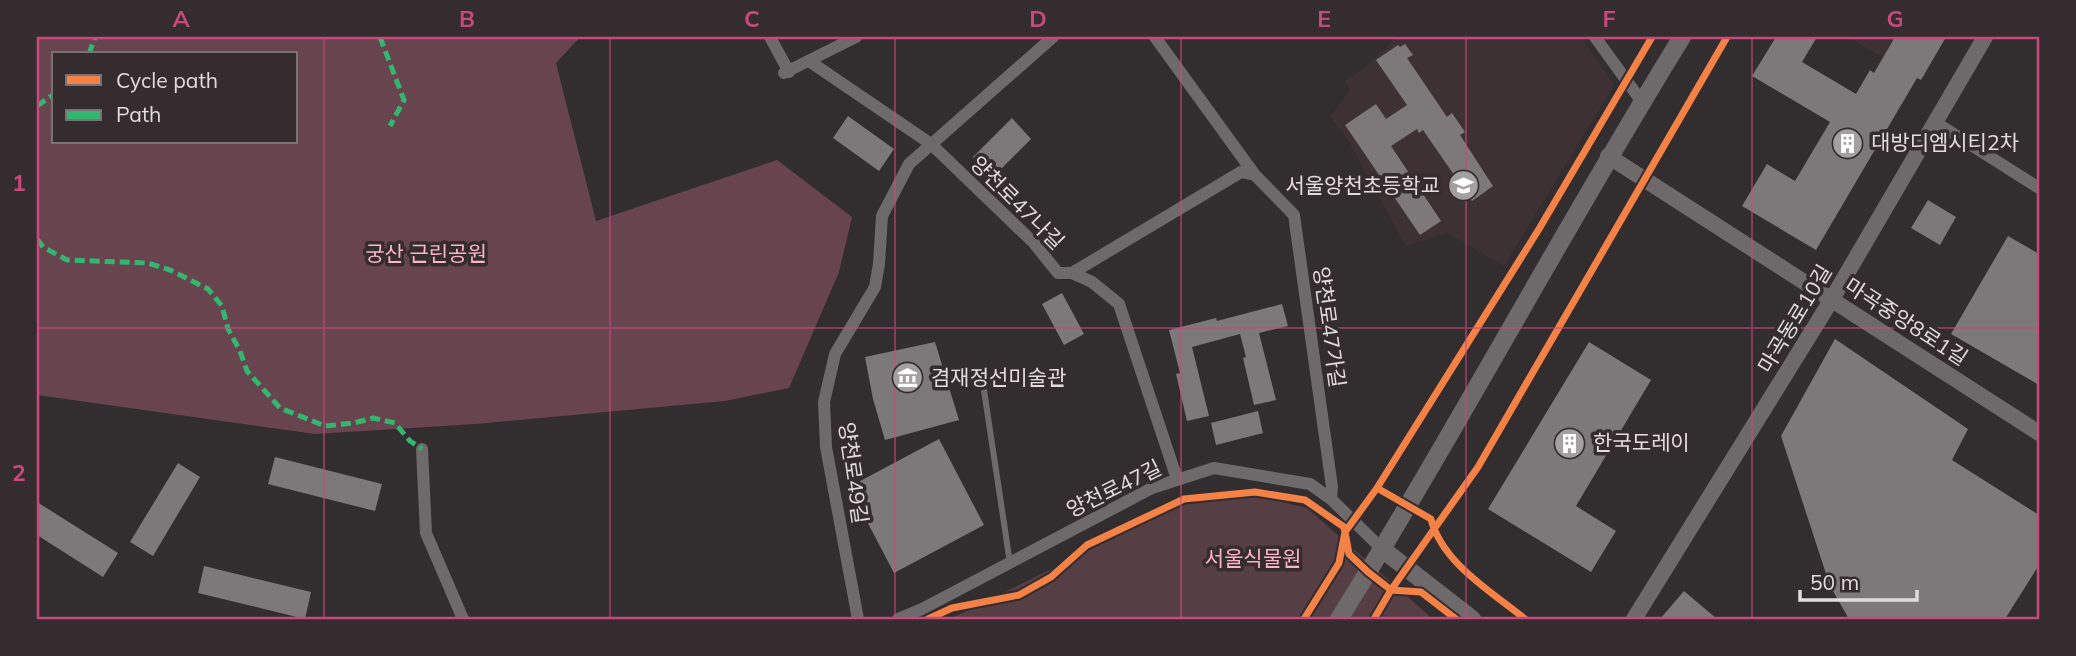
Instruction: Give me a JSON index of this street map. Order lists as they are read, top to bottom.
{
  "streets": {
    "street": [
      "양천로47나길",
      "마곡동로10길",
      "마곡중앙8로1길",
      "양천로47가길",
      "양천로49길",
      "양천로47길"
    ]
  },
  "crossings": [
    ["양천로47나길", "양천로49길"],
    ["양천로47나길", "양천로47길"],
    ["마곡동로10길", "마곡중앙8로1길"],
    ["양천로47가길", "양천로47길"]
  ],
  "parks": ["궁산 근린공원", "서울식물원"],
  "places": {
    "building": ["대방디엠시티2차", "한국도레이"],
    "school or university": ["서울양천초등학교"],
    "museum": ["겸재정선미술관"]
  },
  "legend": ["Cycle path", "Path"],
  "scale_bar": "50 m",
  "grid": {
    "columns": [
      "A",
      "B",
      "C",
      "D",
      "E",
      "F",
      "G"
    ],
    "rows": ["1", "2"]
  }
}
